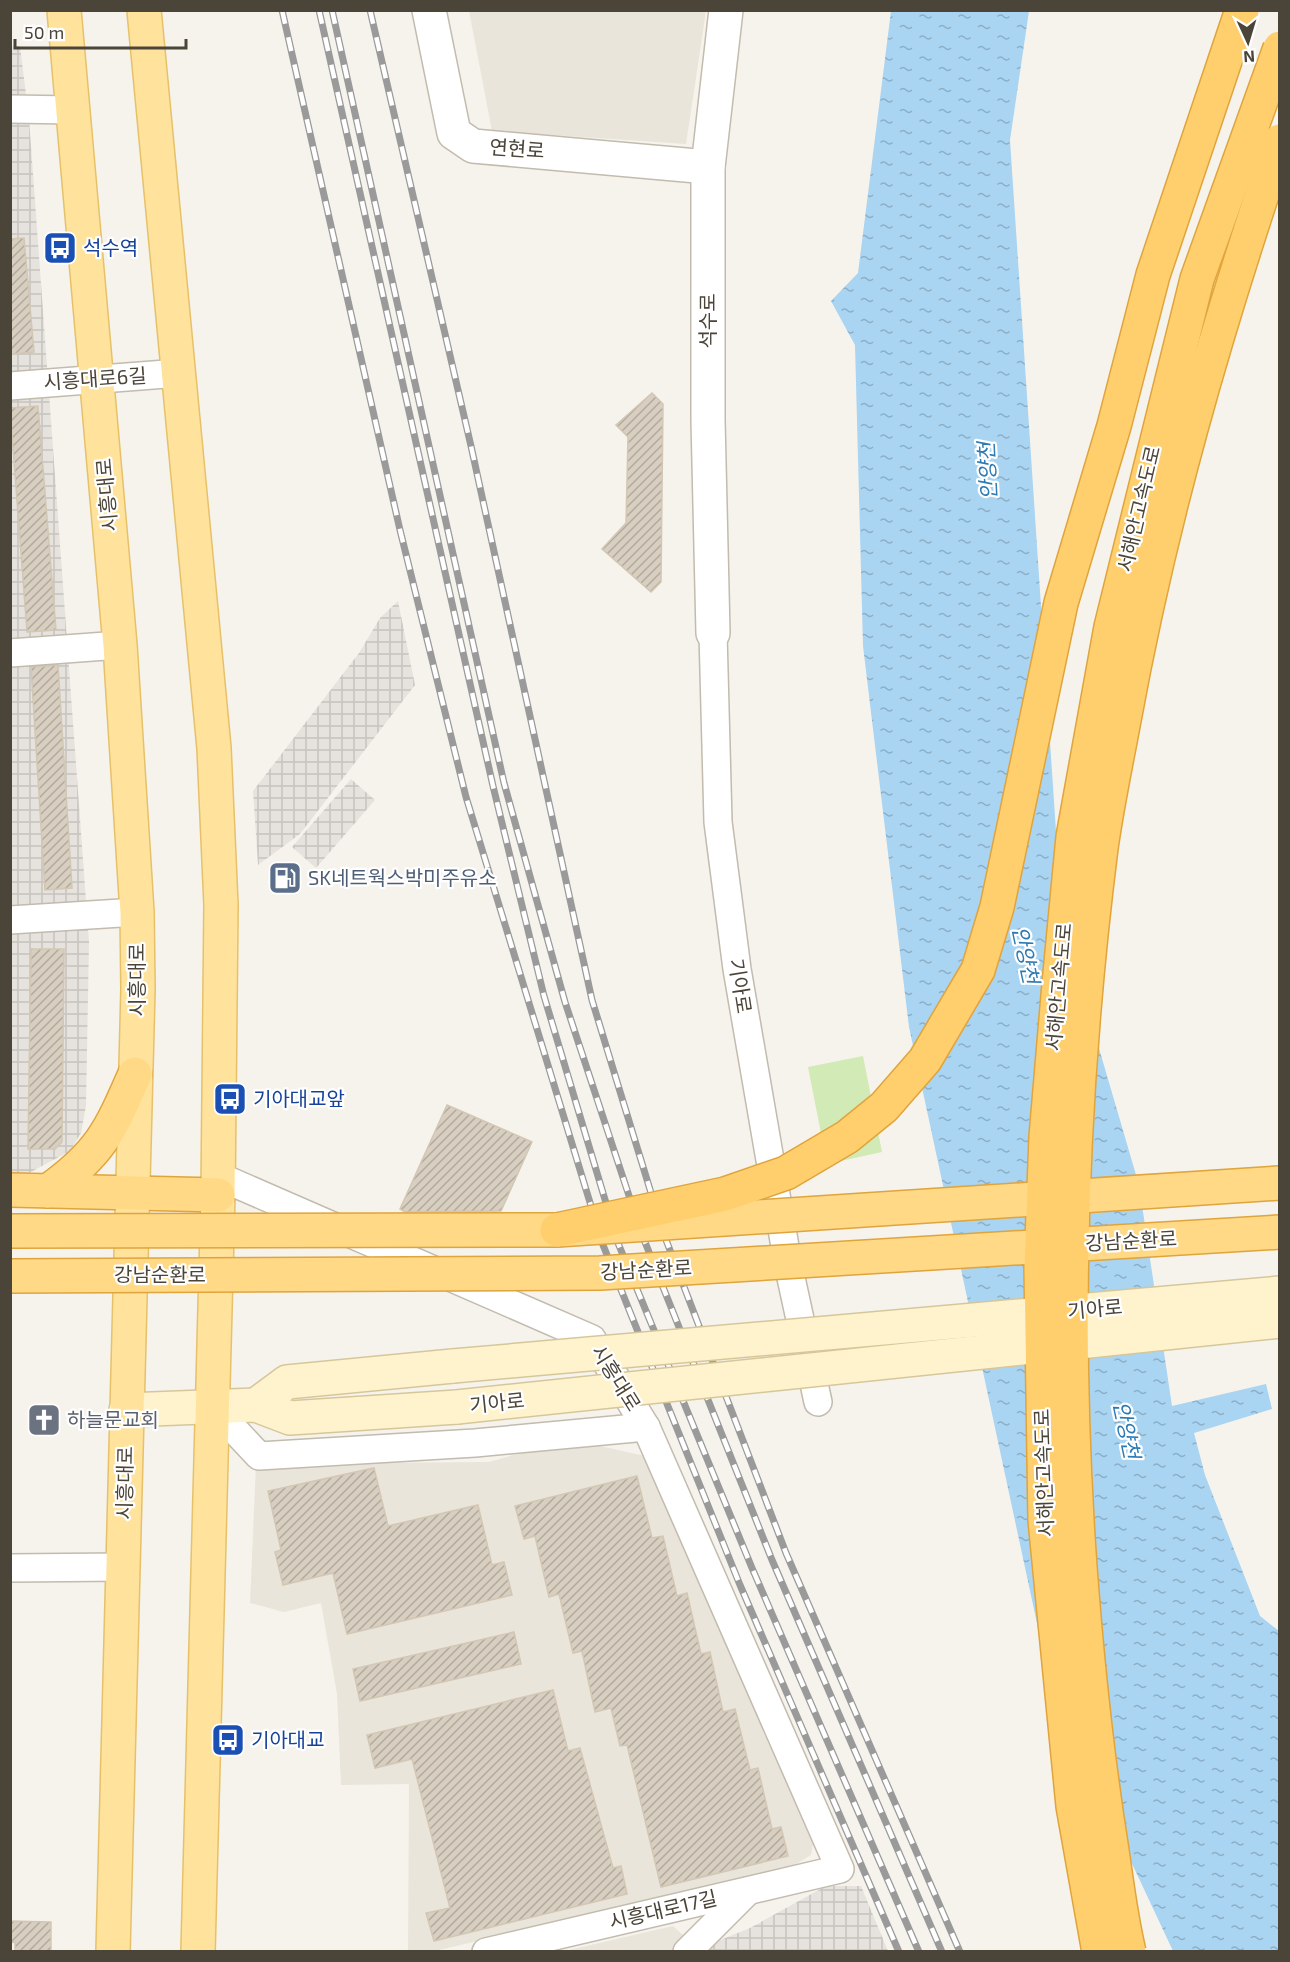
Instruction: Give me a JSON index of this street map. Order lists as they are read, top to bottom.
{
  "streets": {
    "highway": ["서해안고속도로", "강남순환로"],
    "main road": ["시흥대로", "기아로"],
    "street": [
      "연현로",
      "석수로",
      "시흥대로6길",
      "시흥대로17길"
    ]
  },
  "crossings": [
    ["연현로", "석수로"],
    ["석수로", "기아로"],
    ["시흥대로6길", "시흥대로"],
    ["시흥대로", "기아로"],
    ["시흥대로", "시흥대로17길"]
  ],
  "water": ["안양천"],
  "places": {
    "bus stop": ["석수역", "기아대교앞", "기아대교"],
    "fuel station": ["SK네트웍스박미주유소"],
    "church": ["하늘문교회"]
  },
  "scale_bar": "50 m",
  "north": "bottom"
}
